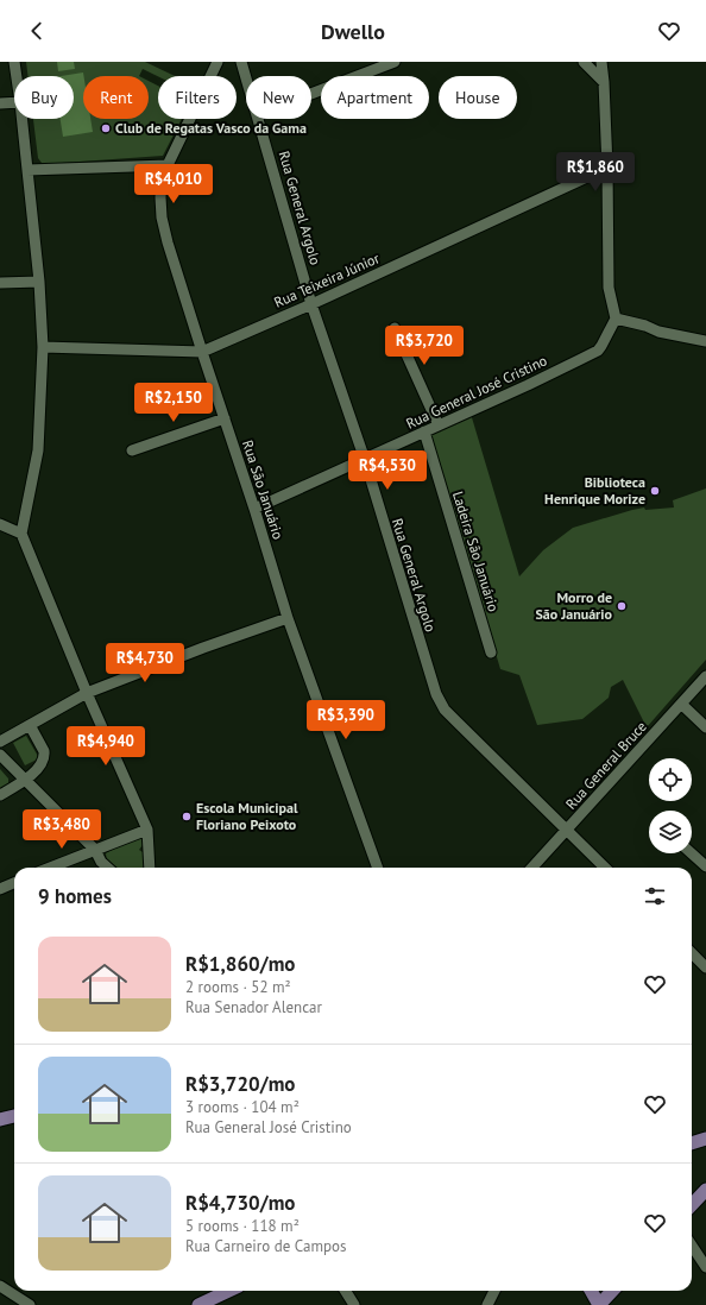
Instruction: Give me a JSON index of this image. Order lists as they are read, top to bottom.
{
  "streets": {
    "street": [
      "Rua General Argolo",
      "Rua Teixeira Júnior",
      "Rua General José Cristino",
      "Rua São Januário",
      "Ladeira São Januário",
      "Rua General Bruce"
    ]
  },
  "crossings": [
    ["Rua General Argolo", "Rua Teixeira Júnior"],
    ["Rua General Argolo", "Rua General José Cristino"],
    ["Rua General Argolo", "Rua General Bruce"],
    ["Rua Teixeira Júnior", "Rua São Januário"],
    ["Rua General José Cristino", "Rua São Januário"],
    ["Rua General José Cristino", "Ladeira São Januário"]
  ],
  "places": [
    "Club de Regatas Vasco da Gama",
    "Biblioteca Henrique Morize",
    "Morro de São Januário",
    "Escola Municipal Floriano Peixoto"
  ],
  "page": {
    "header": "Dwello",
    "chip": [
      "Buy",
      "Rent",
      "Filters",
      "New",
      "Apartment",
      "House"
    ],
    "price": [
      "R$1,860",
      "R$4,010",
      "R$3,720",
      "R$2,150",
      "R$4,530",
      "R$4,730",
      "R$3,390",
      "R$4,940",
      "R$3,480"
    ],
    "heading": "9 homes",
    "list": [
      {
        "name": "R$1,860/mo",
        "note": "2 rooms · 52 m² · Rua Senador Alencar"
      },
      {
        "name": "R$3,720/mo",
        "note": "3 rooms · 104 m² · Rua General José Cristino"
      },
      {
        "name": "R$4,730/mo",
        "note": "5 rooms · 118 m² · Rua Carneiro de Campos"
      }
    ]
  }
}
